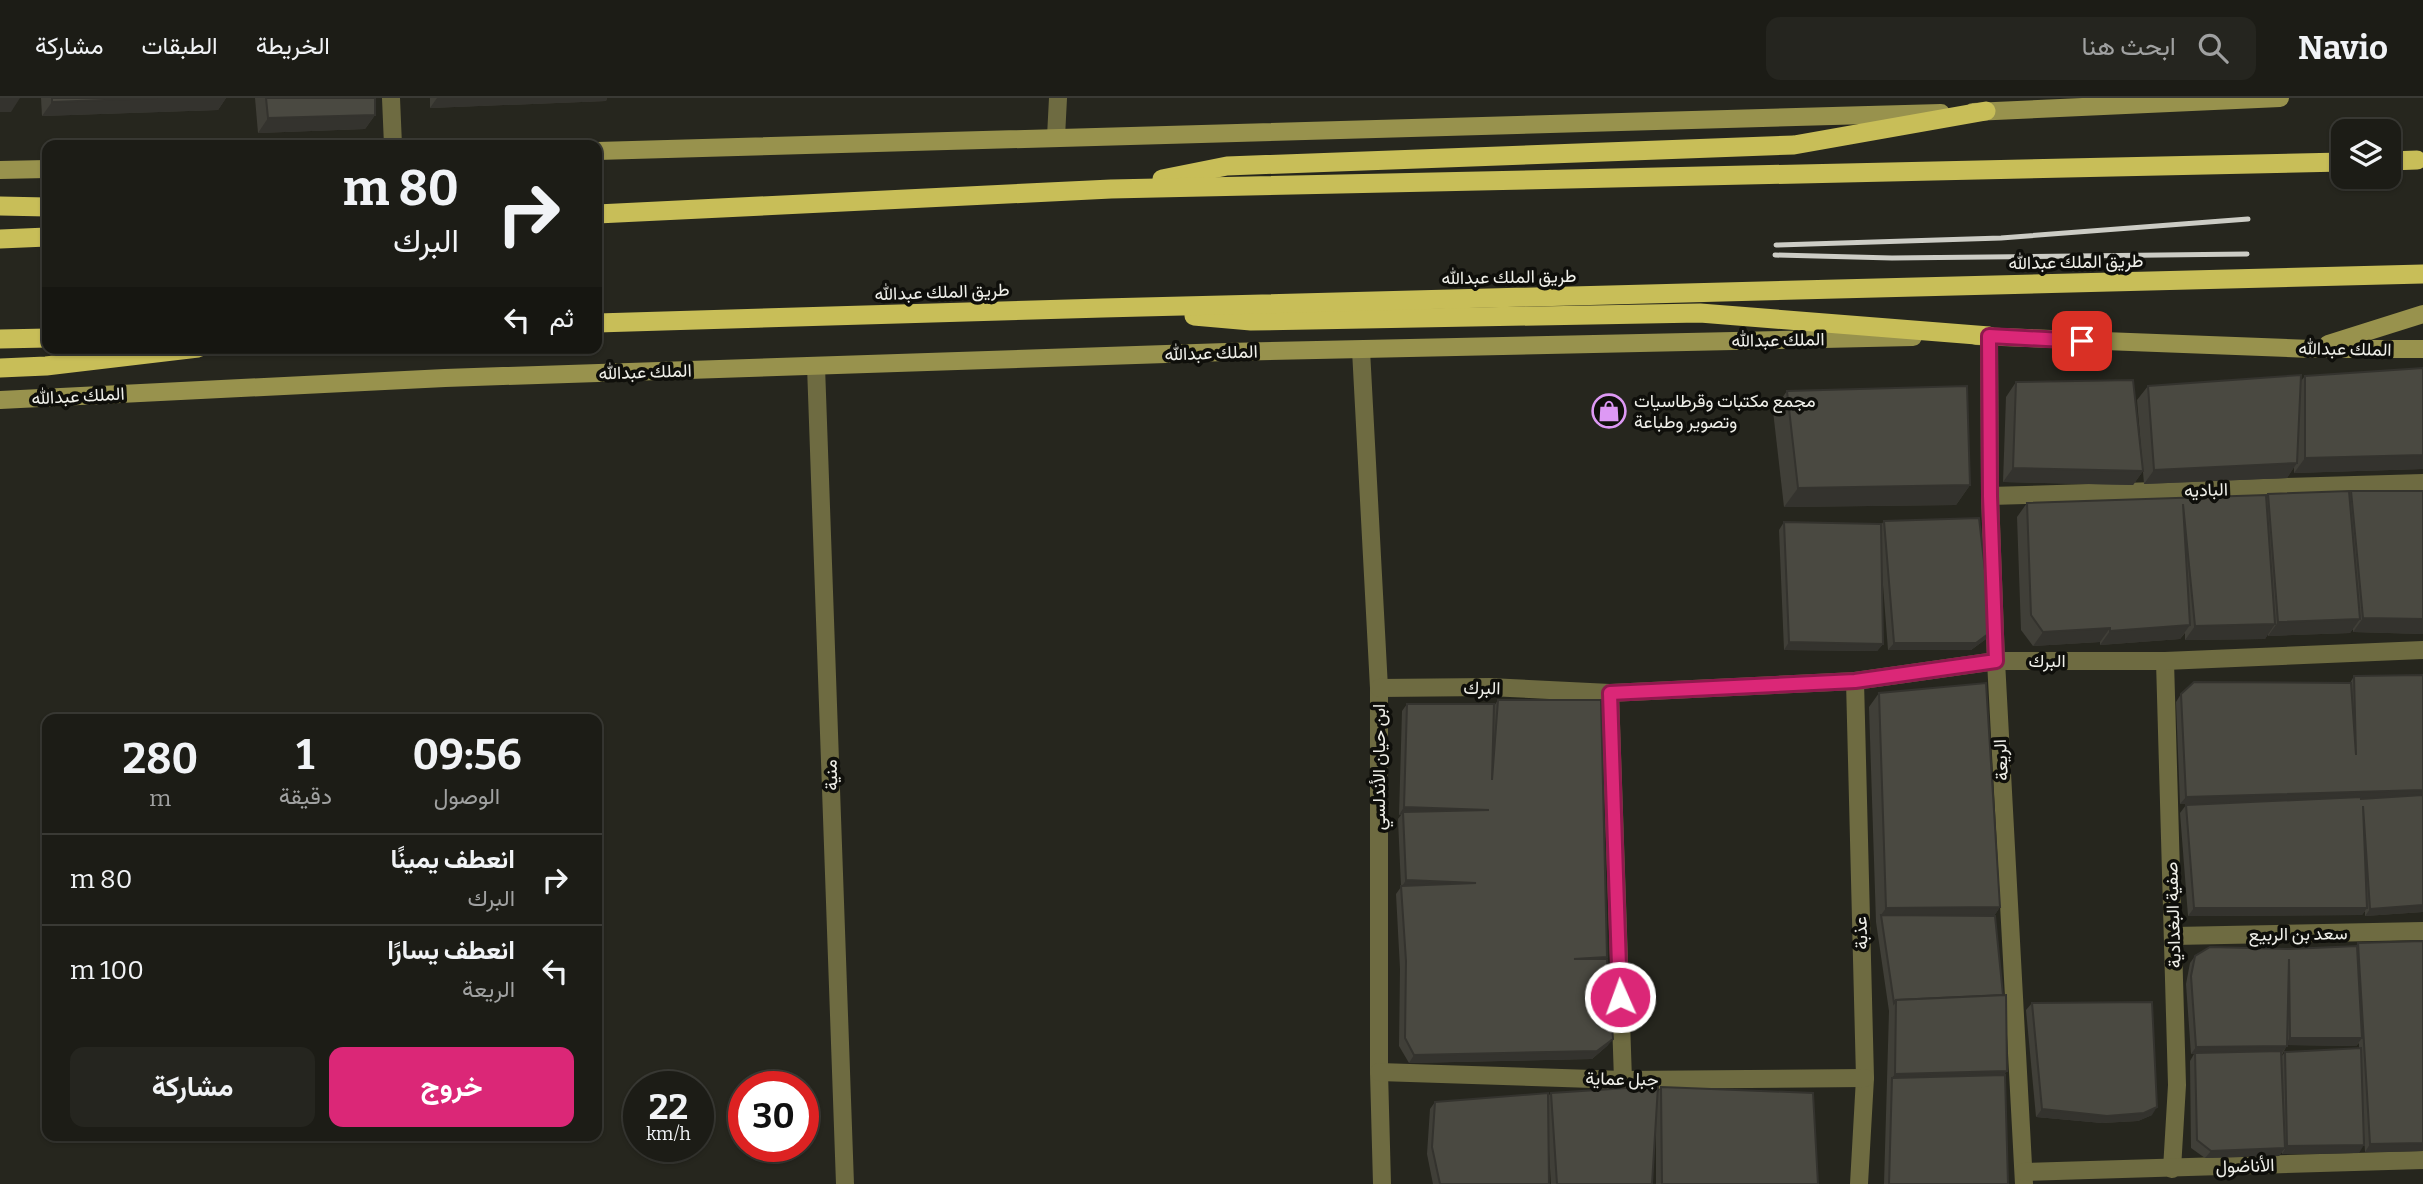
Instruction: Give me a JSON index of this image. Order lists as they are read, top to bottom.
{
  "streets": {
    "highway": ["طريق الملك عبدالله"],
    "main road": ["الملك عبدالله"],
    "street": [
      "الباديه",
      "البرك",
      "الريعة",
      "ابن حيان الأندلسي",
      "منية",
      "صفية البغدادية",
      "عذبة",
      "سعد بن الربيع",
      "جبل عماية",
      "الأناضول"
    ]
  },
  "crossings": [
    ["الملك عبدالله", "الريعة"],
    ["الملك عبدالله", "ابن حيان الأندلسي"],
    ["الملك عبدالله", "منية"],
    ["الباديه", "الريعة"],
    ["البرك", "الريعة"],
    ["البرك", "ابن حيان الأندلسي"],
    ["البرك", "صفية البغدادية"],
    ["البرك", "عذبة"],
    ["الريعة", "الأناضول"],
    ["ابن حيان الأندلسي", "جبل عماية"],
    ["صفية البغدادية", "سعد بن الربيع"],
    ["صفية البغدادية", "الأناضول"],
    ["عذبة", "جبل عماية"]
  ],
  "places": {
    "shop": ["مجمع مكتبات وقرطاسيات وتصوير وطباعة"]
  },
  "page": {
    "header": "Navio",
    "search": "ابحث هنا",
    "nav": ["الخريطة", "الطبقات", "مشاركة"],
    "turn": ["80 m", "البرك"],
    "then": "ثم",
    "eta": [
      "09:56",
      "الوصول",
      "1",
      "دقيقة",
      "280",
      "m"
    ],
    "list": [
      {
        "name": "انعطف يمينًا",
        "note": "البرك",
        "value": "80 m"
      },
      {
        "name": "انعطف يسارًا",
        "note": "الريعة",
        "value": "100 m"
      }
    ],
    "buttons": ["خروج", "مشاركة"],
    "speed": "22 km/h",
    "limit": "30"
  }
}
